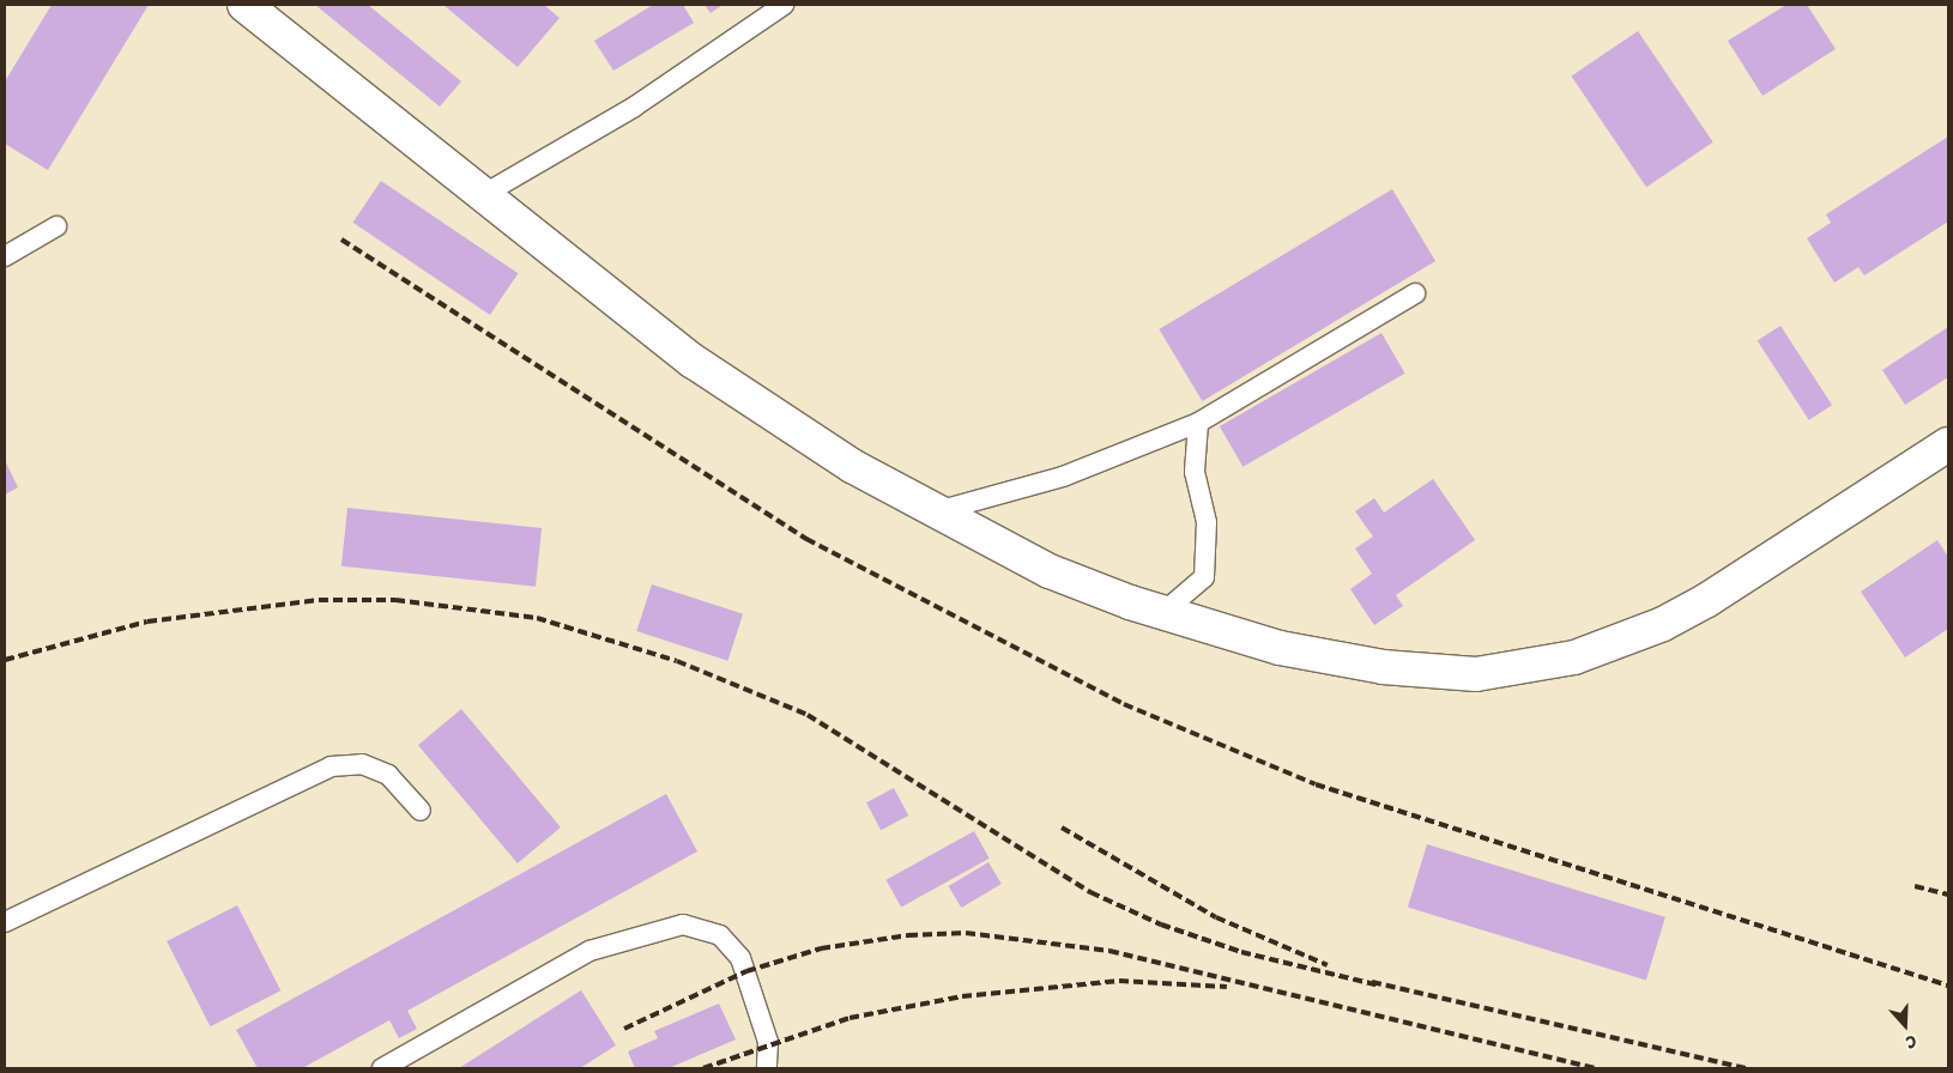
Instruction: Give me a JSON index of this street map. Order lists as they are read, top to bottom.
{
  "north": "bottom"
}
